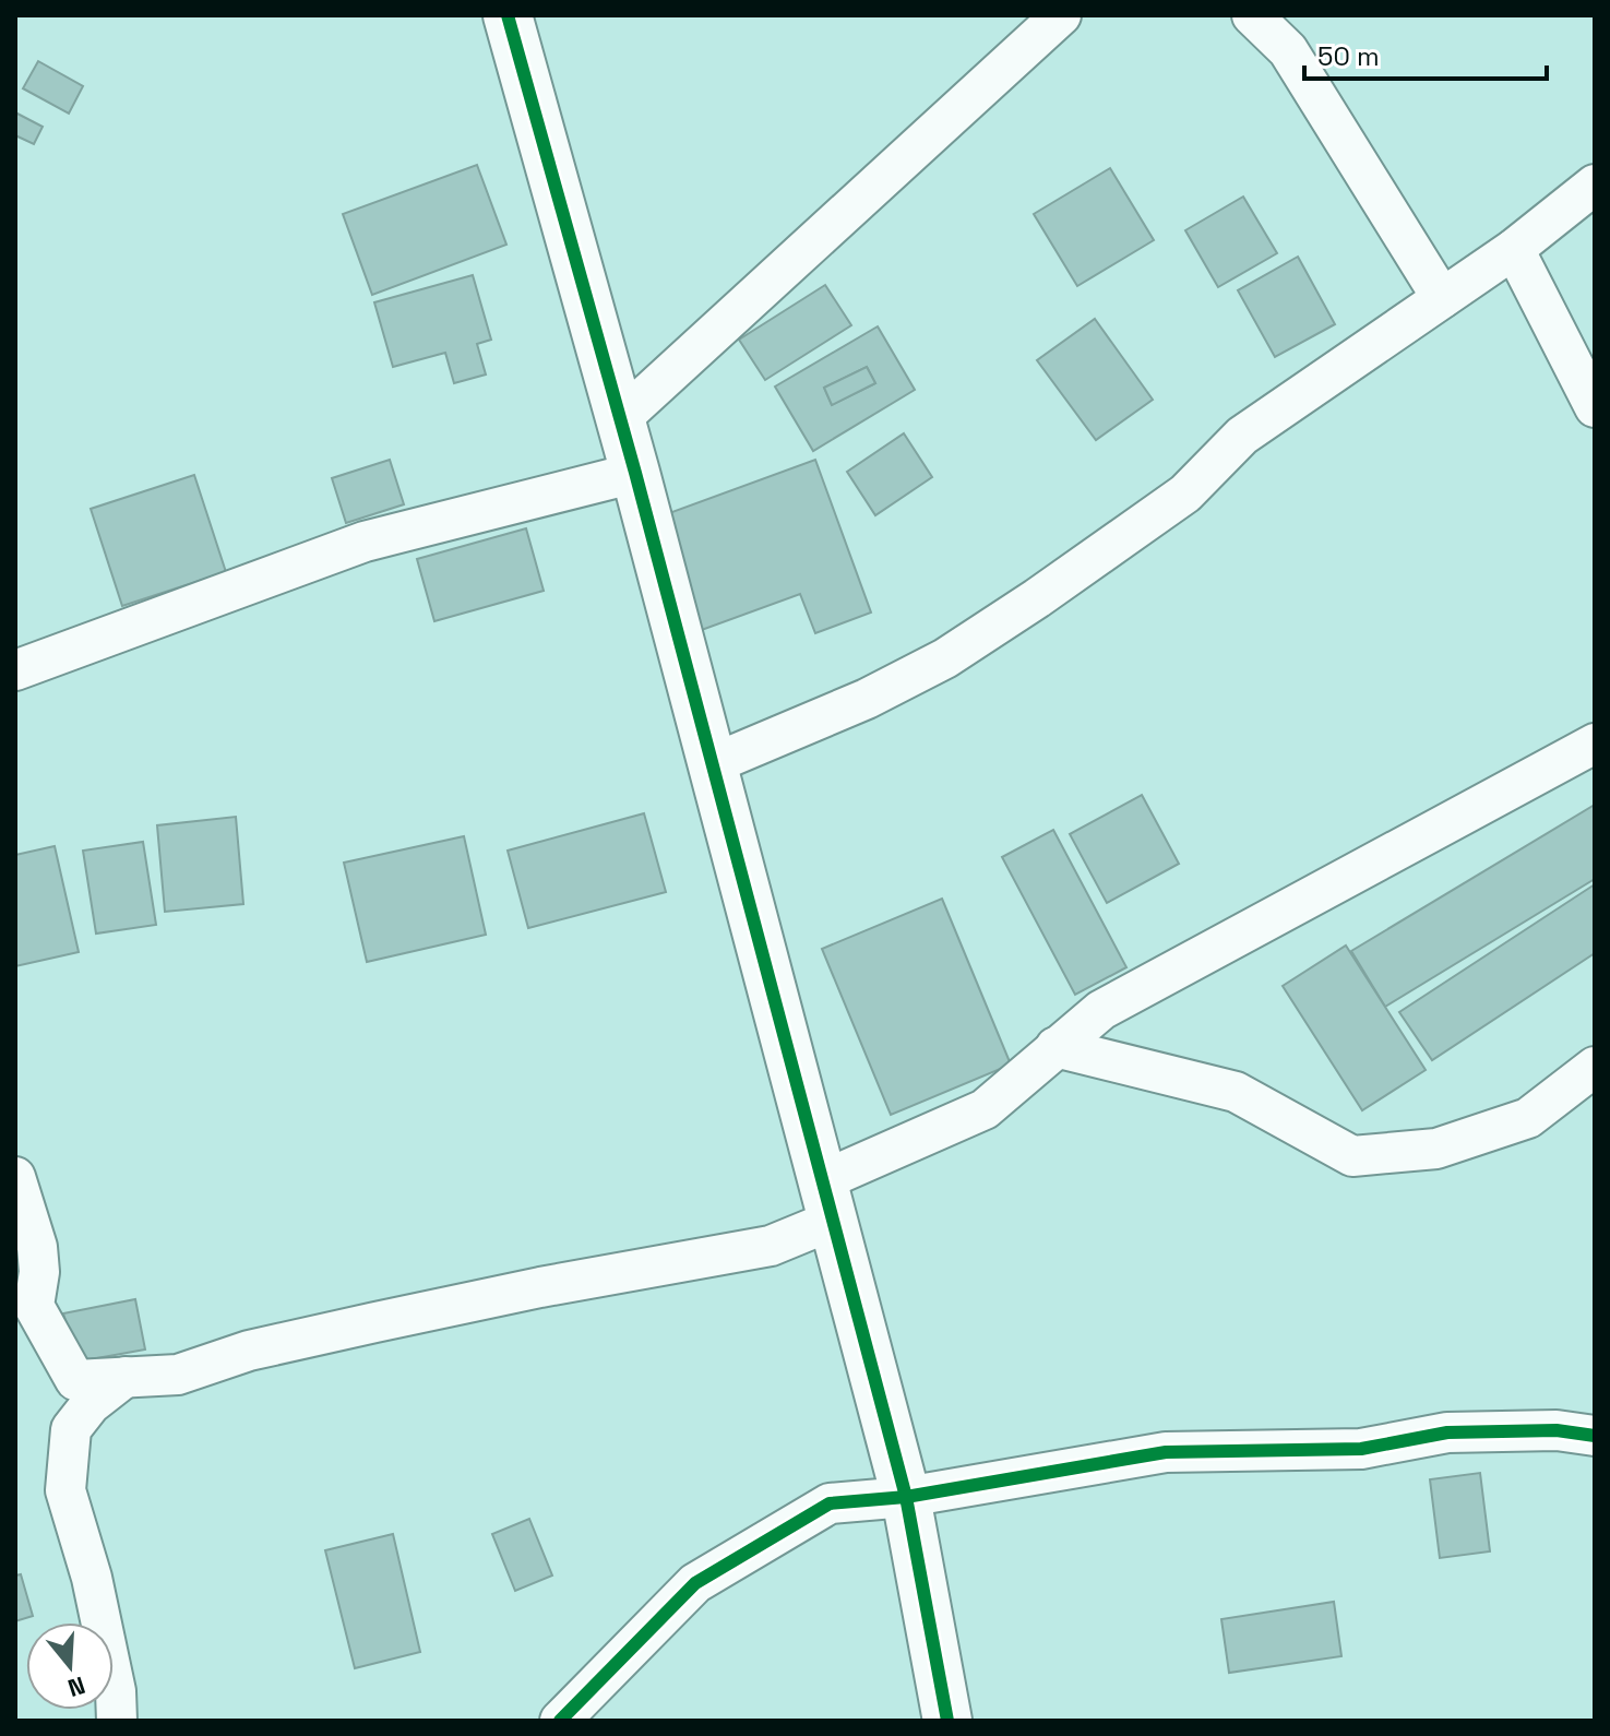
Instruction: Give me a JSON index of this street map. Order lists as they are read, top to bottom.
{
  "scale_bar": "50 m",
  "north": "bottom"
}
